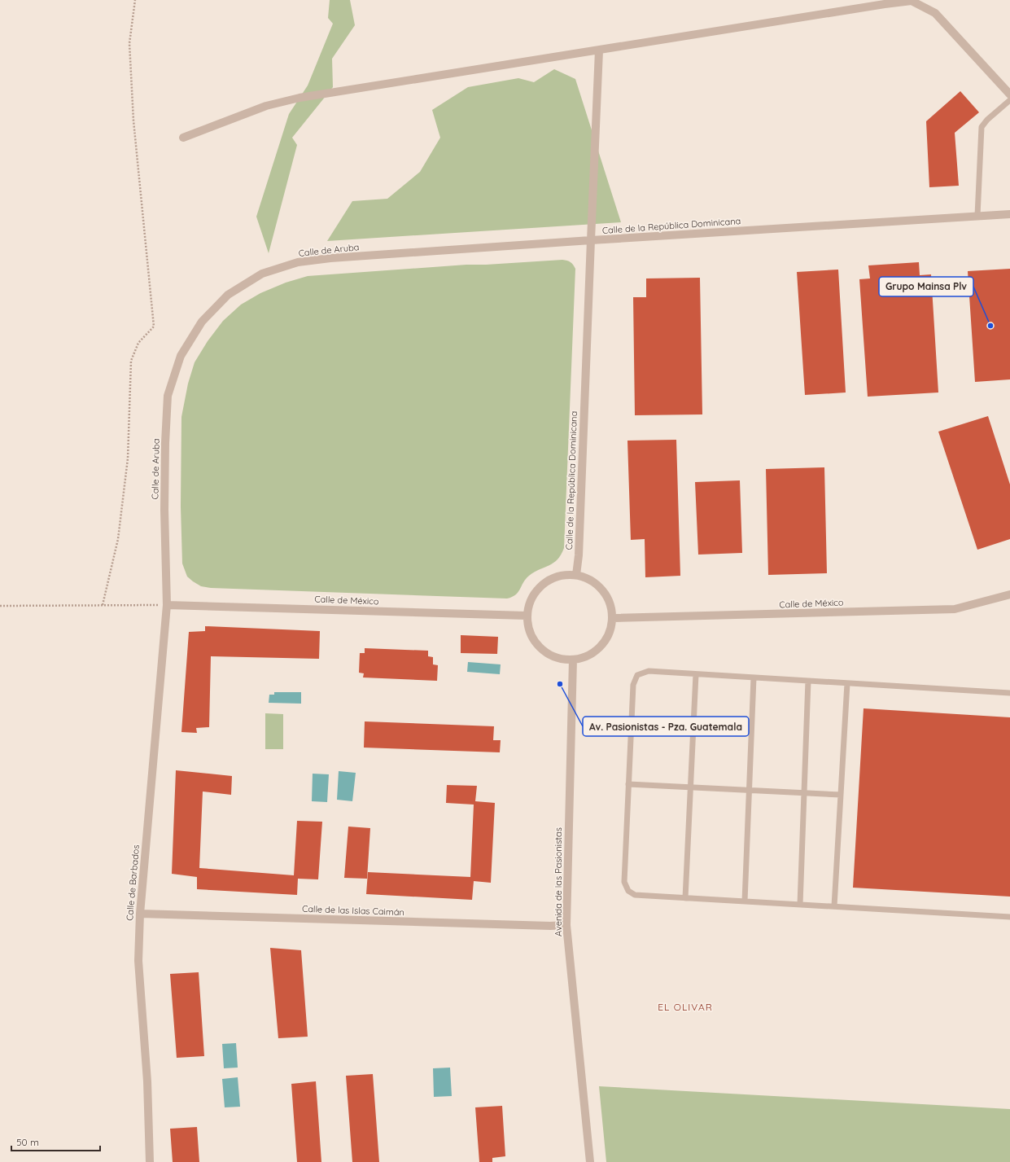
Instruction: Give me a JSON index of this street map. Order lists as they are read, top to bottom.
{
  "streets": {
    "street": [
      "Calle de la República Dominicana",
      "Calle de Aruba",
      "Calle de México",
      "Avenida de las Pasionistas",
      "Calle de Barbados",
      "Calle de las Islas Caimán"
    ]
  },
  "crossings": [
    ["Calle de la República Dominicana", "Calle de Aruba"],
    ["Calle de la República Dominicana", "Calle de México"],
    ["Calle de la República Dominicana", "Avenida de las Pasionistas"],
    ["Calle de Aruba", "Calle de México"],
    ["Calle de Aruba", "Calle de Barbados"],
    ["Calle de México", "Avenida de las Pasionistas"],
    ["Calle de México", "Calle de Barbados"],
    ["Avenida de las Pasionistas", "Calle de las Islas Caimán"],
    ["Calle de Barbados", "Calle de las Islas Caimán"]
  ],
  "districts": ["EL OLIVAR"],
  "places": ["Grupo Mainsa Plv", "Av. Pasionistas - Pza. Guatemala"],
  "scale_bar": "50 m"
}
